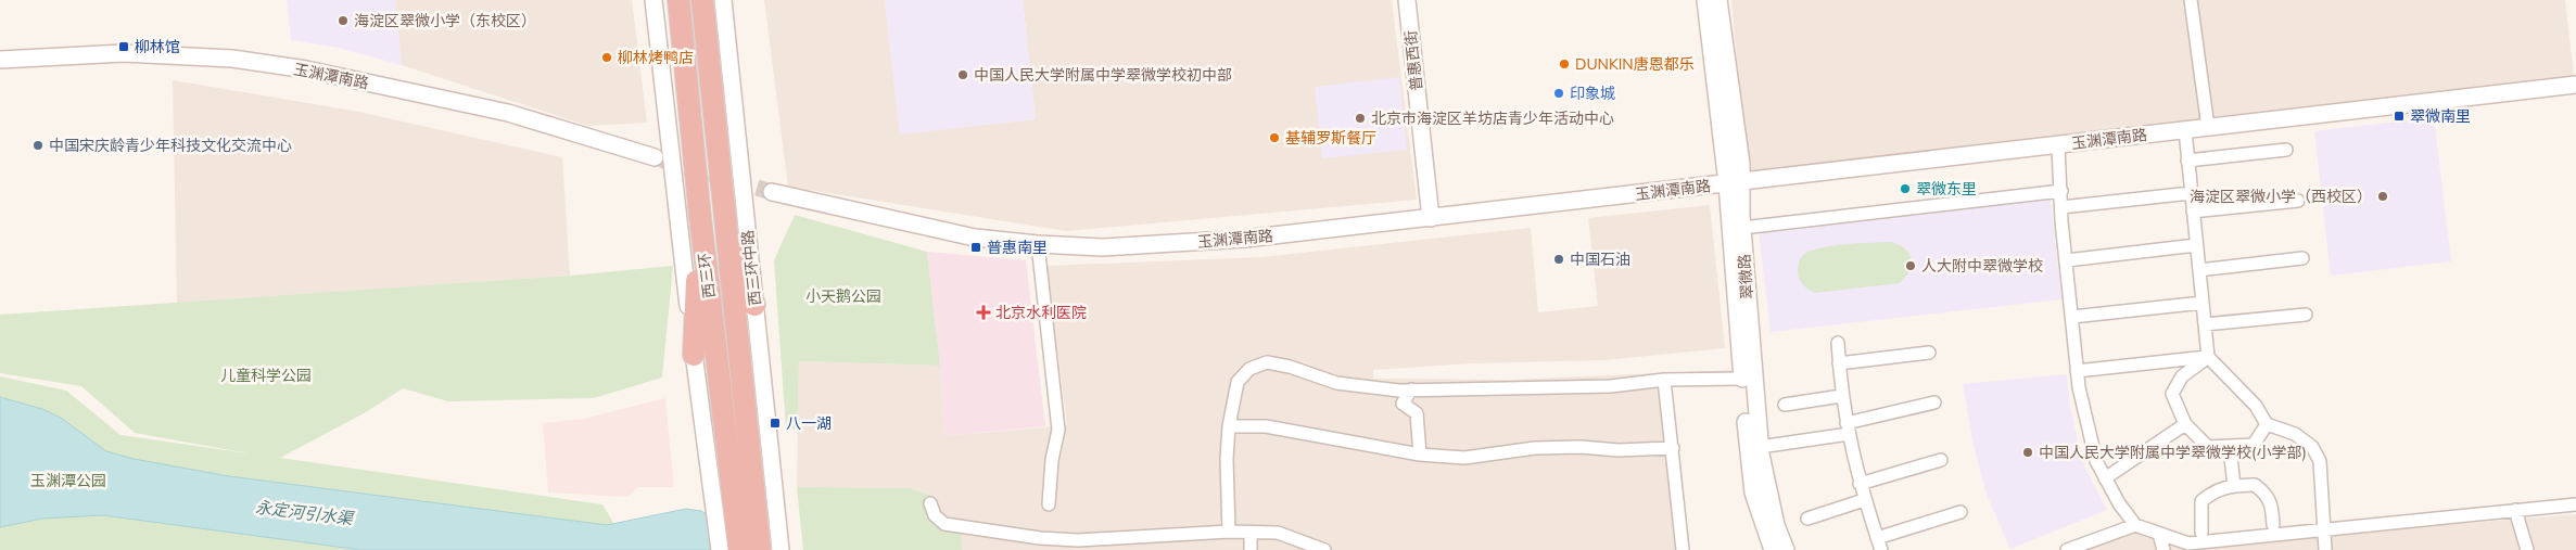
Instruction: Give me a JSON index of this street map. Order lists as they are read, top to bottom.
{
  "streets": {
    "highway": ["西三环"],
    "street": [
      "普惠西街",
      "玉渊潭南路",
      "西三环中路",
      "翠微路"
    ]
  },
  "crossings": [
    ["普惠西街", "玉渊潭南路"],
    ["玉渊潭南路", "翠微路"]
  ],
  "water": ["永定河引水渠"],
  "parks": ["小天鹅公园", "儿童科学公园", "玉渊潭公园"],
  "places": {
    "other": [
      "海淀区翠微小学（东校区）",
      "柳林烤鸭店",
      "DUNKIN唐恩都乐",
      "中国人民大学附属中学翠微学校初中部",
      "印象城",
      "北京市海淀区羊坊店青少年活动中心",
      "基辅罗斯餐厅",
      "中国宋庆龄青少年科技文化交流中心",
      "翠微东里",
      "海淀区翠微小学（西校区）",
      "中国石油",
      "人大附中翠微学校",
      "中国人民大学附属中学翠微学校(小学部)"
    ],
    "transit": [
      "柳林馆",
      "翠微南里",
      "普惠南里",
      "八一湖"
    ],
    "health": ["北京水利医院"]
  }
}
